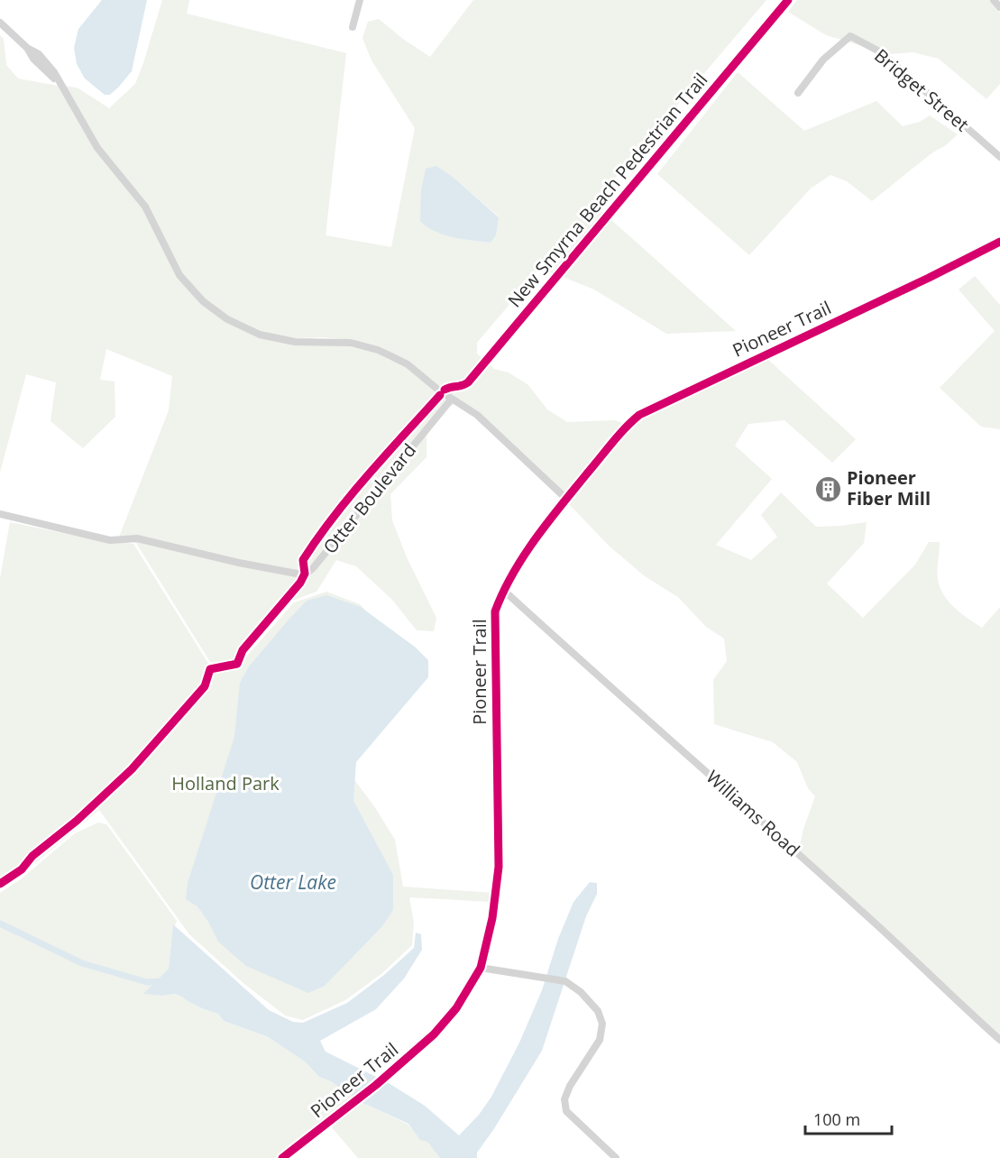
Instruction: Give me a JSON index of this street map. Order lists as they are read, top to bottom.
{
  "streets": {
    "street": [
      "Bridget Street",
      "Pioneer Trail",
      "Otter Boulevard",
      "Williams Road"
    ],
    "cycle path": ["New Smyrna Beach Pedestrian Trail"]
  },
  "crossings": [
    ["Pioneer Trail", "Williams Road"]
  ],
  "water": ["Otter Lake"],
  "parks": ["Holland Park"],
  "places": {
    "building": ["Pioneer Fiber Mill"]
  },
  "scale_bar": "100 m"
}
